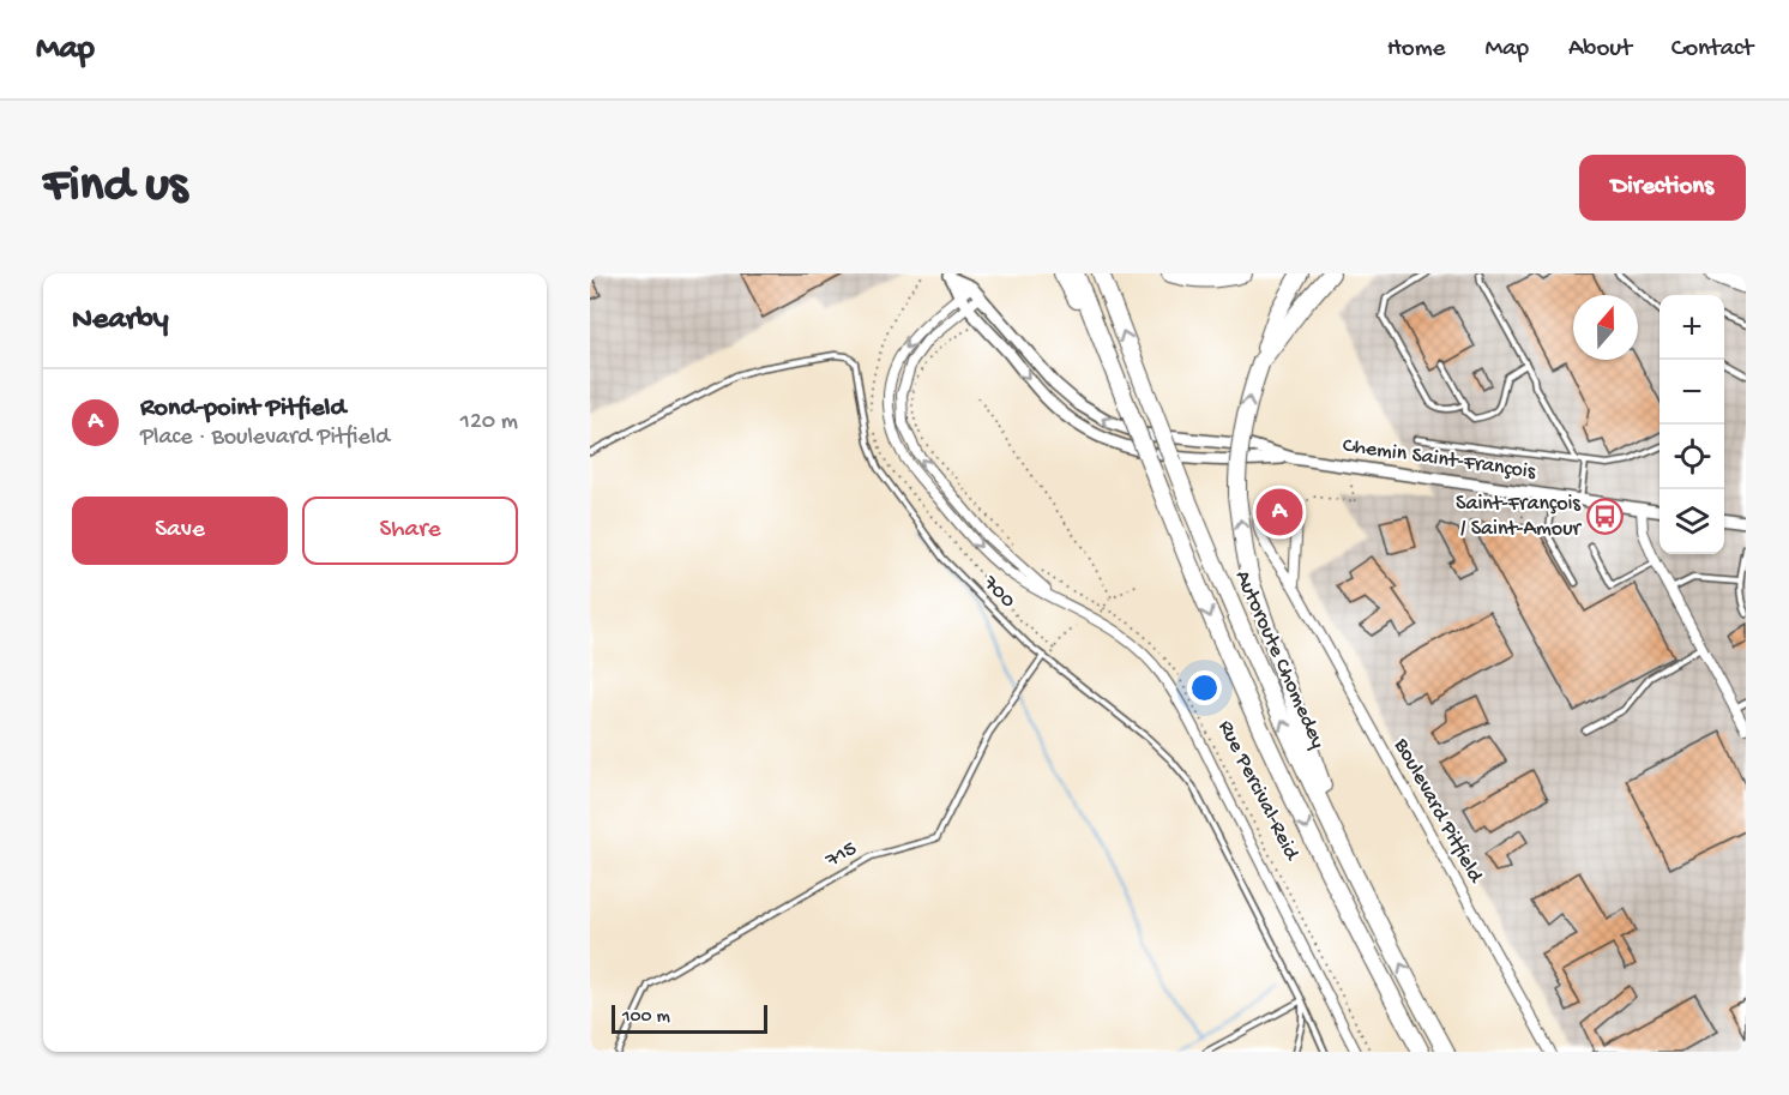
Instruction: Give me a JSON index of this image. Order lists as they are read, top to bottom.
{
  "streets": {
    "highway": ["Autoroute Chomedey"],
    "street": ["Chemin Saint-François", "Rue Percival-Reid", "Boulevard Pitfield"],
    "lane": ["700", "715"]
  },
  "crossings": [
    ["Chemin Saint-François", "Rue Percival-Reid"],
    ["700", "715"]
  ],
  "places": {
    "bus stop": ["Saint-François / Saint-Amour"]
  },
  "scale_bar": "100 m",
  "north": "top",
  "page": {
    "header": "Map",
    "nav": [
      "Home",
      "Map",
      "About",
      "Contact"
    ],
    "buttons": [
      "Directions",
      ["Save", "Share"]
    ],
    "title": "Find us",
    "heading": "Nearby",
    "map_buttons": ["+", "−"],
    "list": [
      {
        "mark": "A",
        "name": "Rond-point Pitfield",
        "note": "Place · Boulevard Pitfield",
        "value": "120 m"
      }
    ],
    "pins": "A",
    "scale": "100 m"
  }
}
